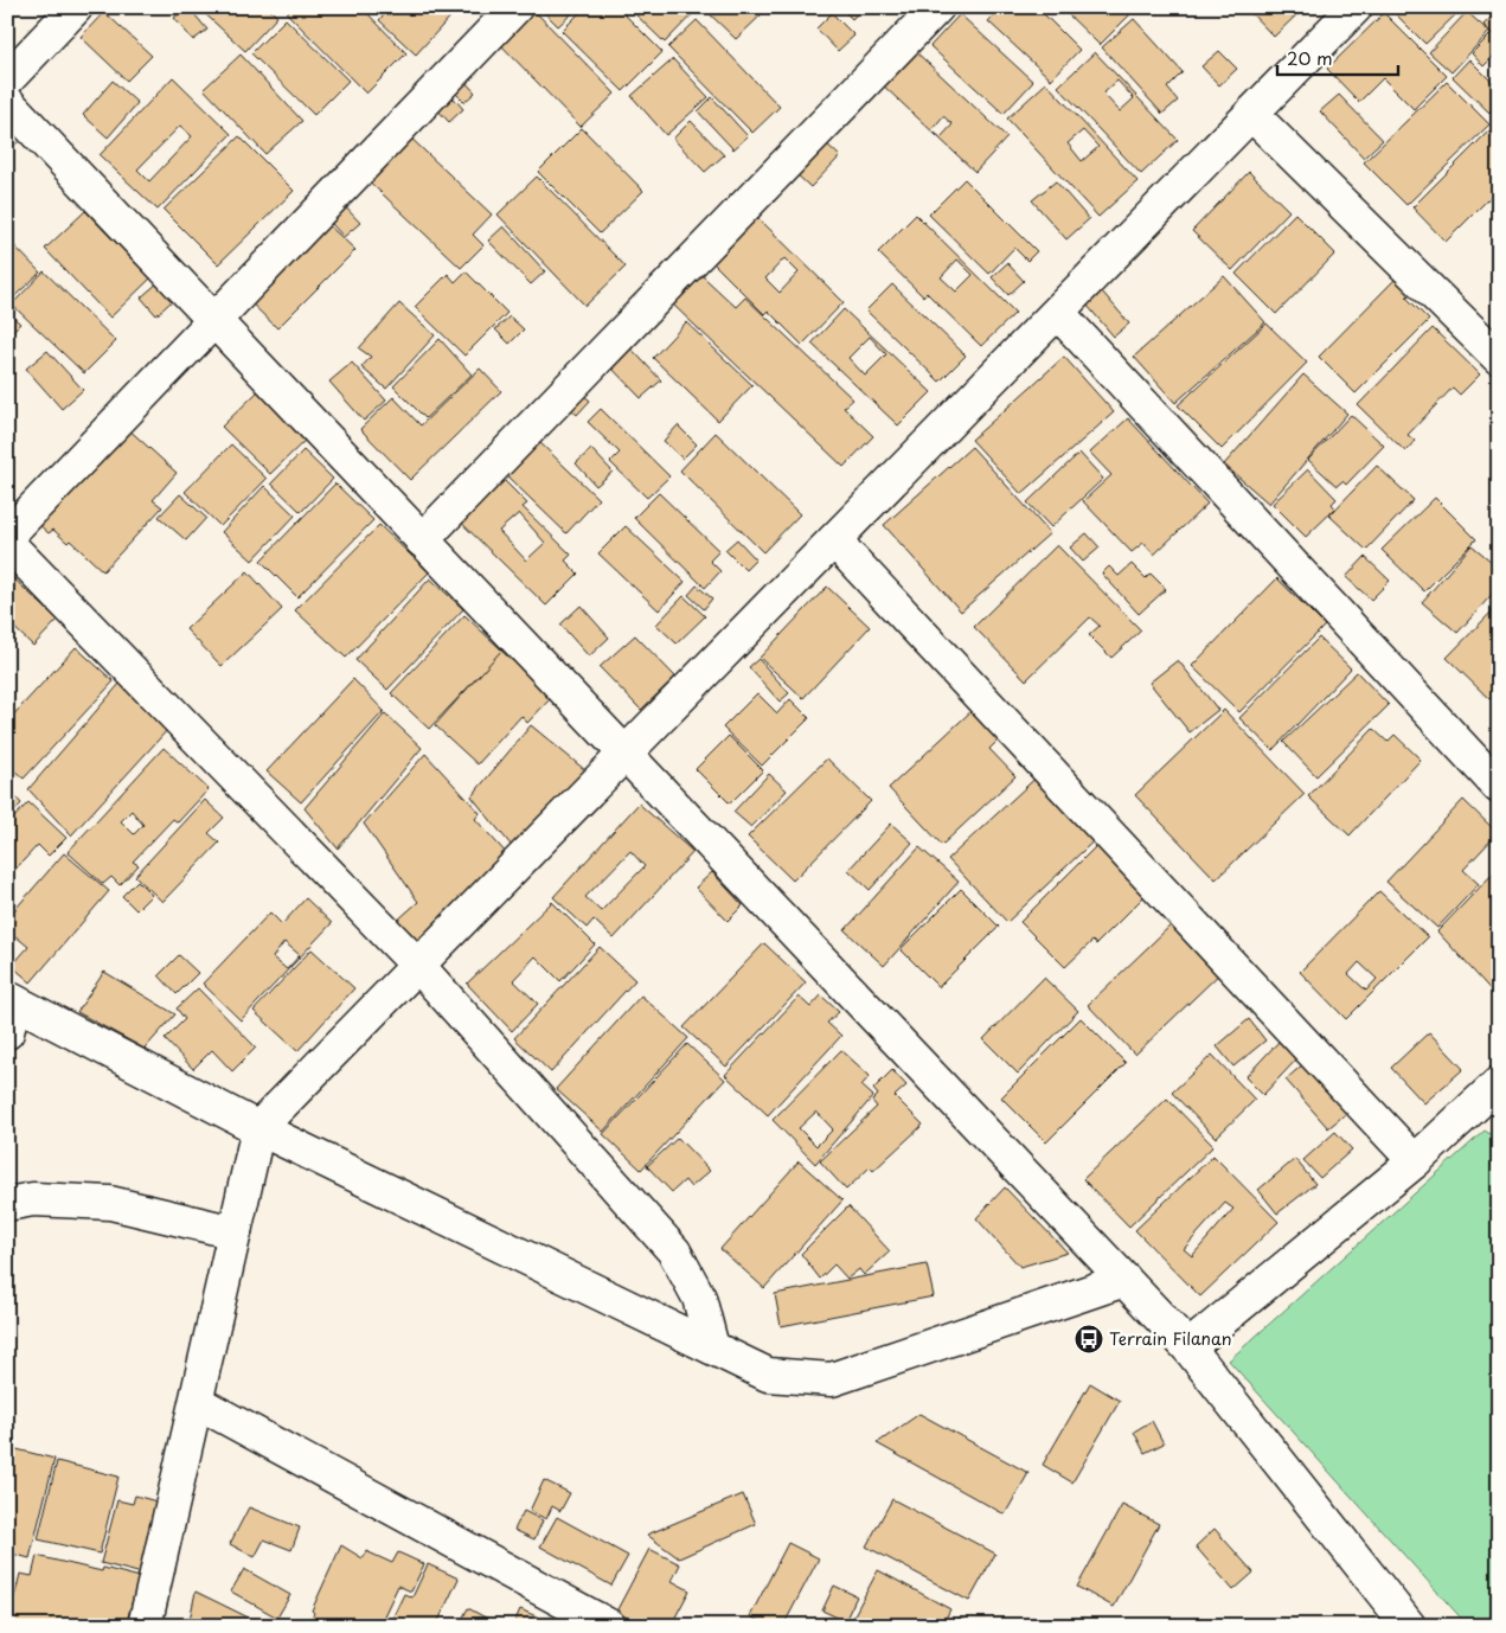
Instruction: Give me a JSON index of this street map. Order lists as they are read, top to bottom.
{
  "places": {
    "bus stop": ["Terrain Filanan"]
  },
  "scale_bar": "20 m"
}
